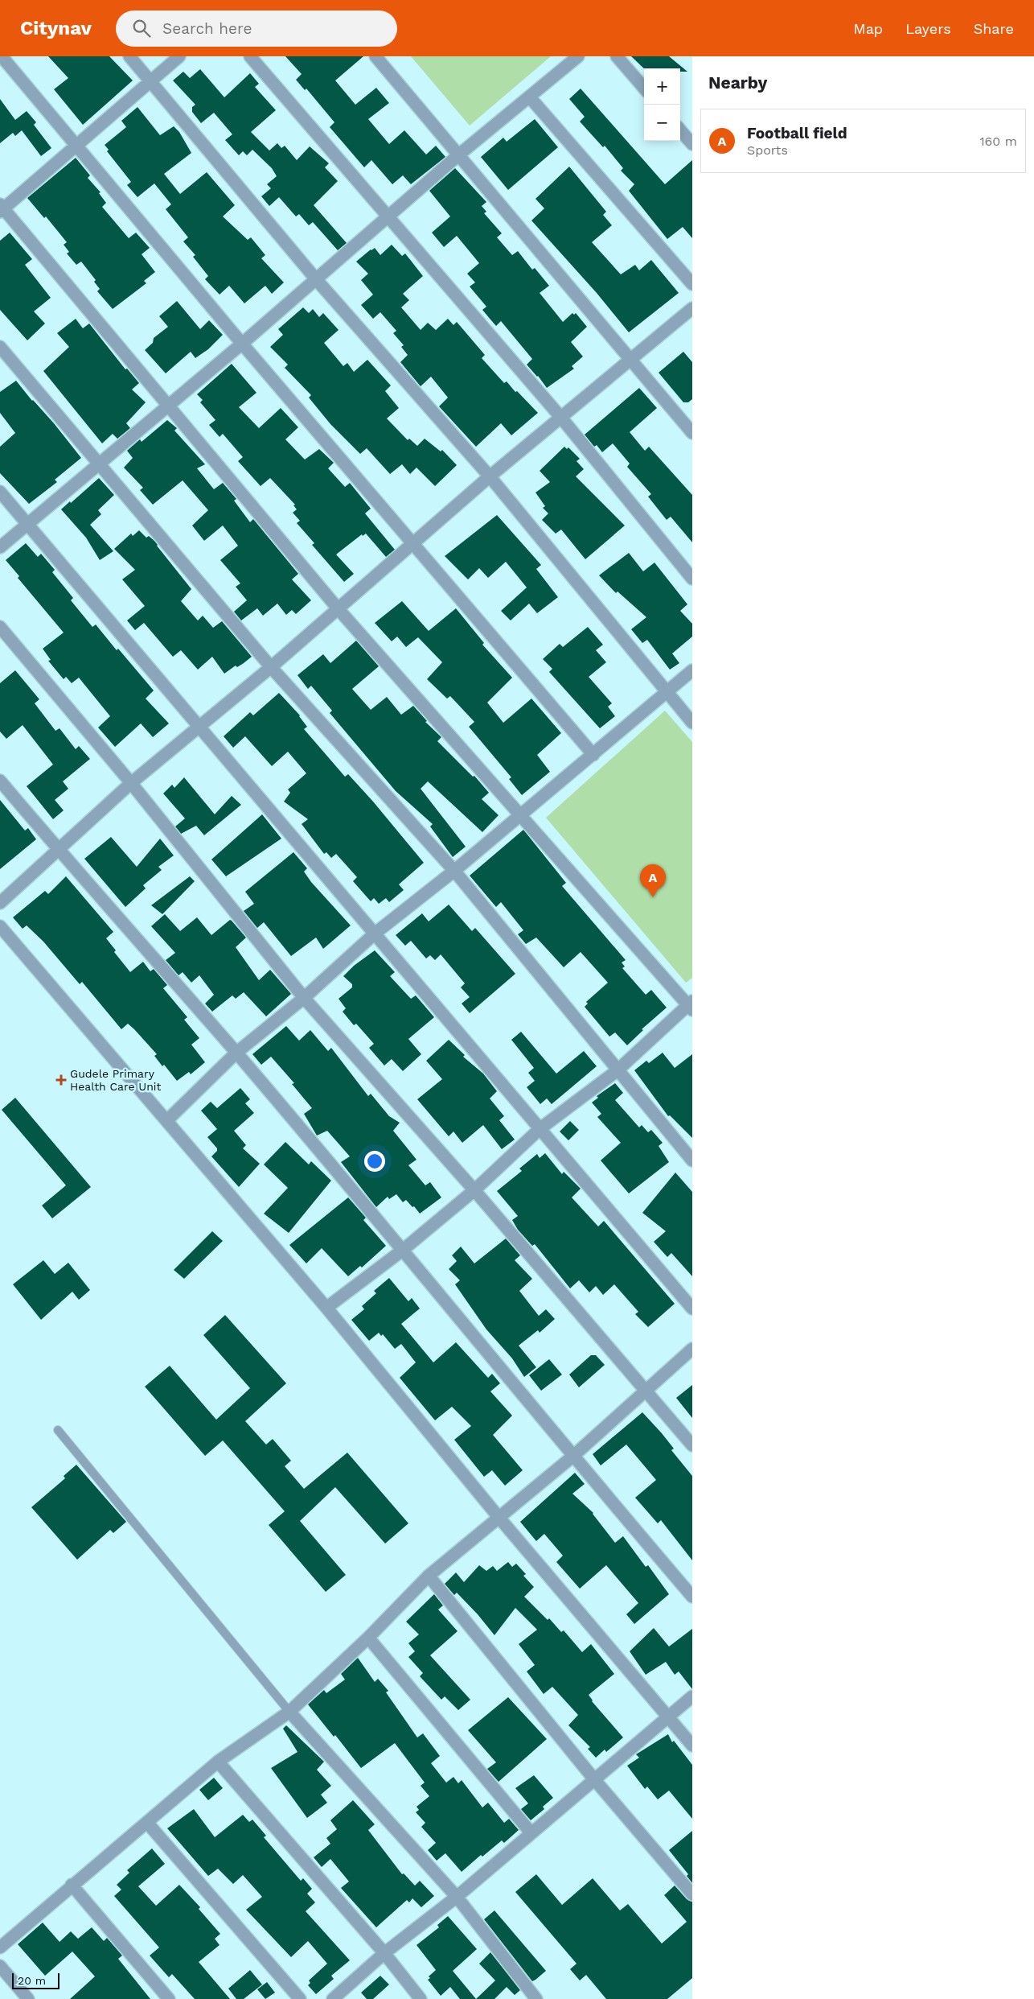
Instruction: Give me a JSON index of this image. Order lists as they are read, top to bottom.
{
  "places": {
    "health": ["Gudele Primary Health Care Unit"]
  },
  "scale_bar": "20 m",
  "page": {
    "header": "Citynav",
    "search": "Search here",
    "nav": ["Map", "Layers", "Share"],
    "heading": "Nearby",
    "map_buttons": ["+", "−"],
    "list": [
      {
        "mark": "A",
        "name": "Football field",
        "note": "Sports",
        "value": "160 m"
      }
    ],
    "pins": "A",
    "scale": "20 m"
  }
}
